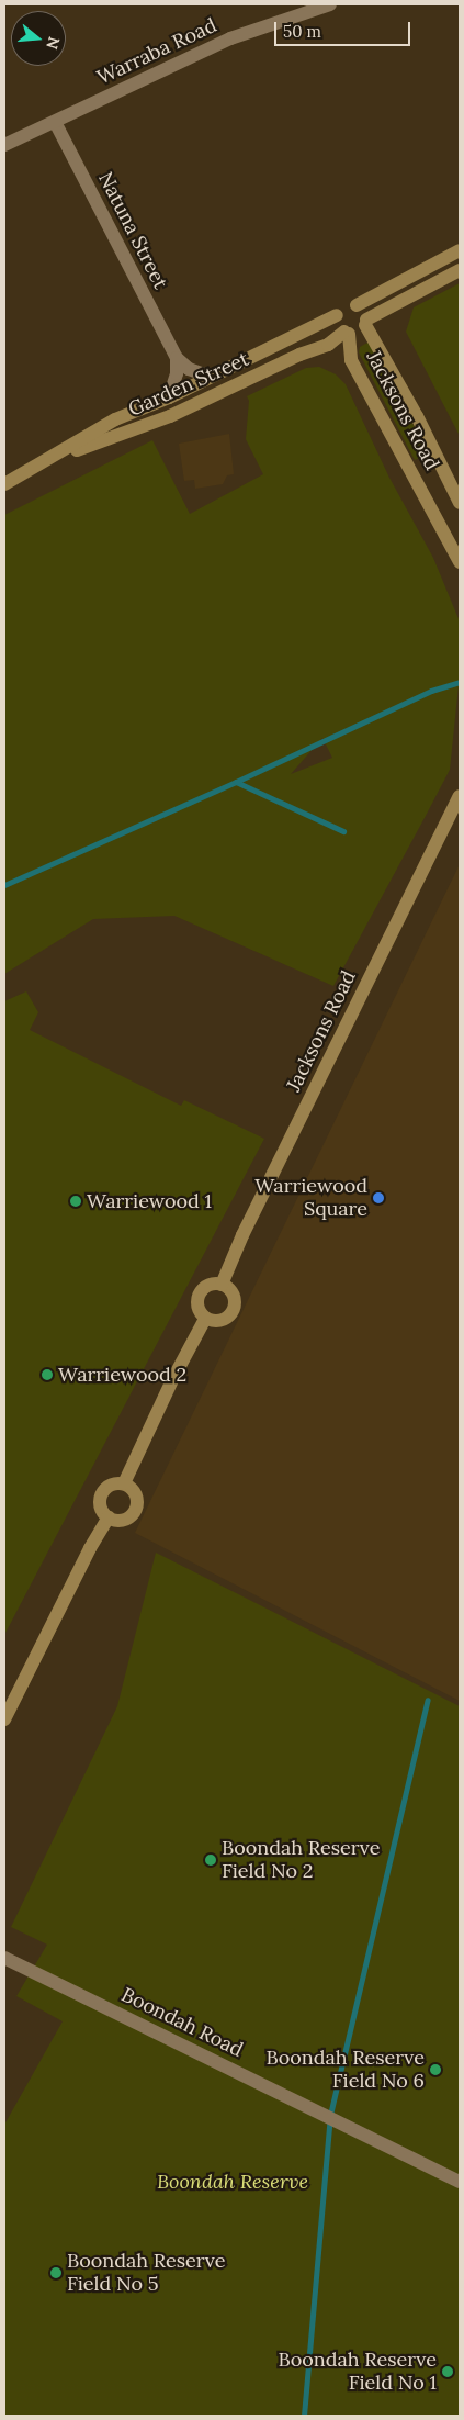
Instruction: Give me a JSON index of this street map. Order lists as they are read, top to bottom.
{
  "streets": {
    "street": [
      "Warraba Road",
      "Natuna Street",
      "Garden Street",
      "Jacksons Road",
      "Boondah Road"
    ]
  },
  "crossings": [
    ["Warraba Road", "Natuna Street"],
    ["Natuna Street", "Garden Street"],
    ["Garden Street", "Jacksons Road"]
  ],
  "parks": ["Boondah Reserve"],
  "places": [
    "Warriewood Square",
    "Warriewood 1",
    "Warriewood 2",
    "Boondah Reserve Field No 2",
    "Boondah Reserve Field No 6",
    "Boondah Reserve Field No 5",
    "Boondah Reserve Field No 1"
  ],
  "scale_bar": "50 m",
  "north": "right"
}
